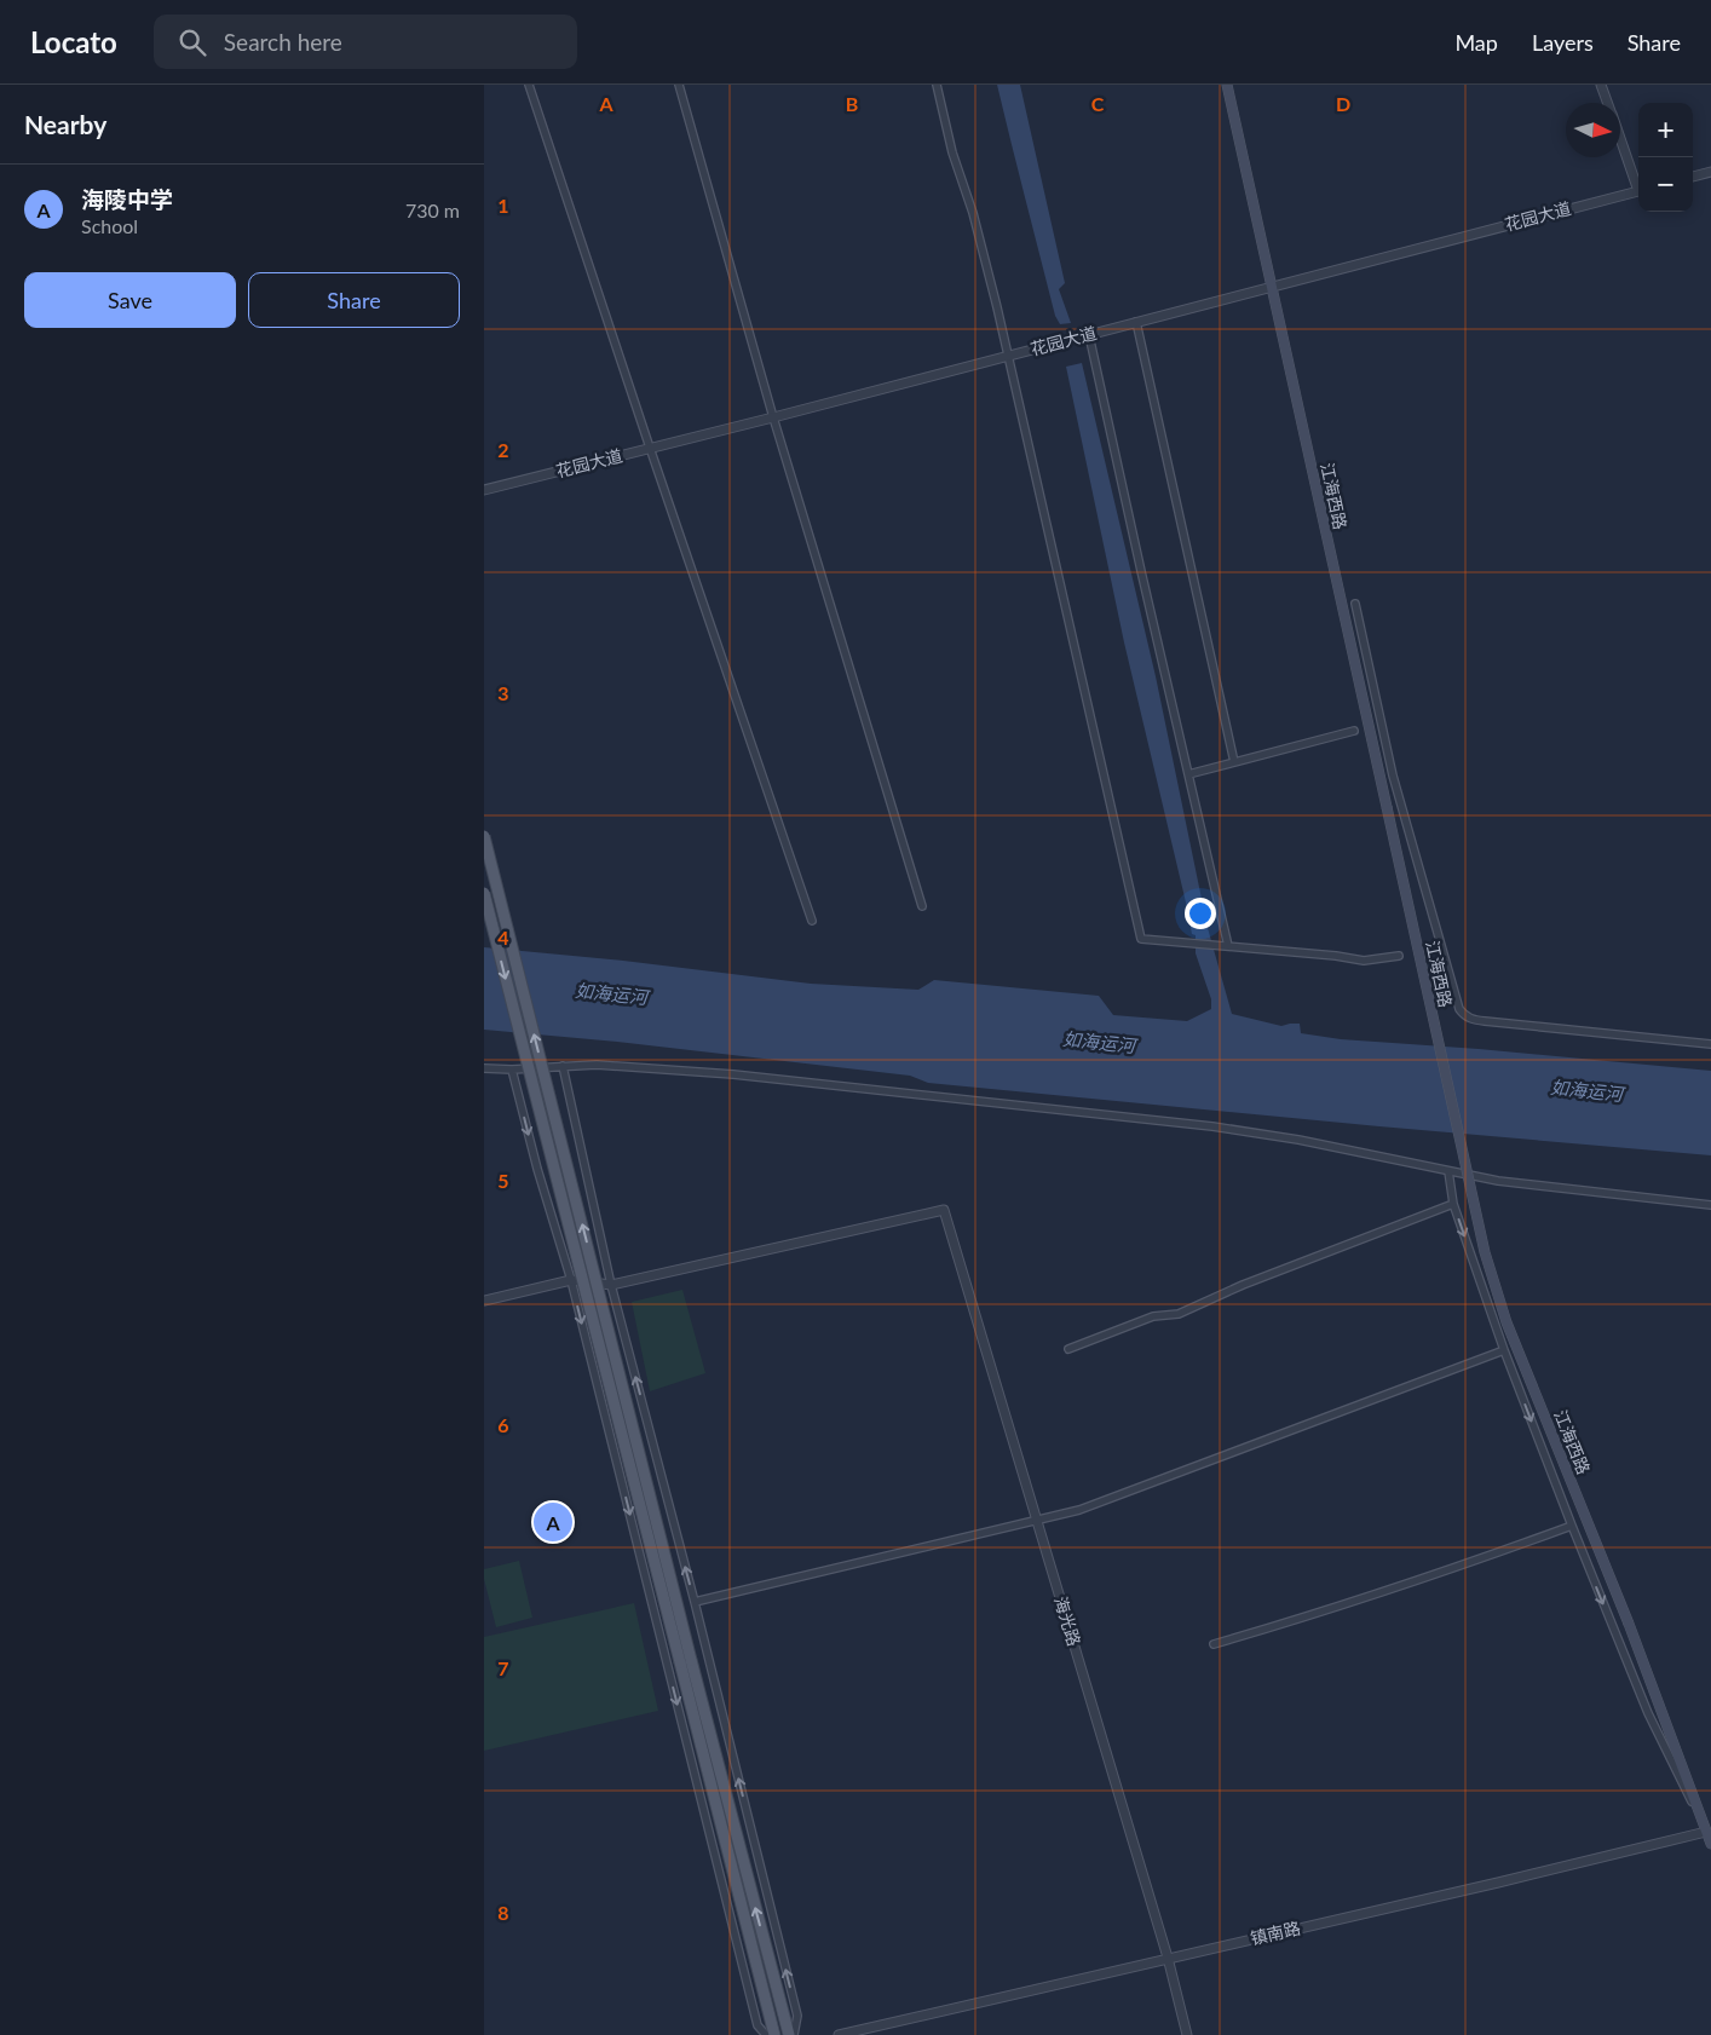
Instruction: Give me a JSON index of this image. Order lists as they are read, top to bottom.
{
  "streets": {
    "main road": ["江海西路"],
    "street": ["花园大道", "海光路", "镇南路"]
  },
  "crossings": [
    ["花园大道", "江海西路"],
    ["江海西路", "镇南路"],
    ["海光路", "镇南路"]
  ],
  "water": ["如海运河"],
  "north": "right",
  "page": {
    "header": "Locato",
    "search": "Search here",
    "nav": ["Map", "Layers", "Share"],
    "heading": "Nearby",
    "map_buttons": ["+", "−"],
    "list": [
      {
        "mark": "A",
        "name": "海陵中学",
        "note": "School",
        "value": "730 m"
      }
    ],
    "buttons": ["Save", "Share"],
    "pins": "A"
  },
  "grid": {
    "columns": [
      "A",
      "B",
      "C",
      "D"
    ],
    "rows": [
      "1",
      "2",
      "3",
      "4",
      "5",
      "6",
      "7",
      "8"
    ]
  }
}
